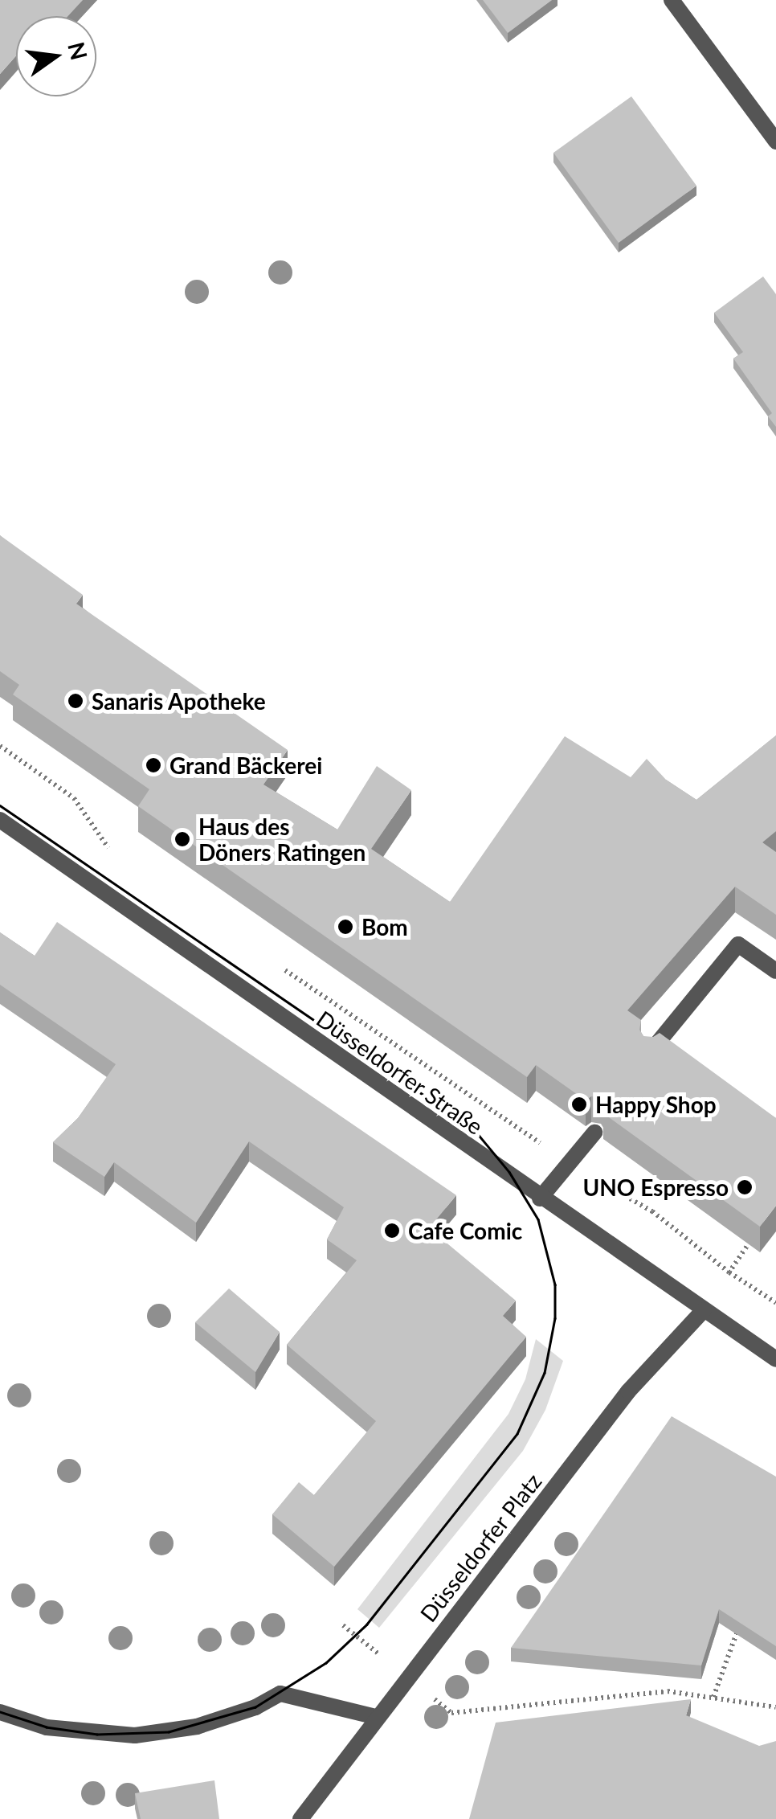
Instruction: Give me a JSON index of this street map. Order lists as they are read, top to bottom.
{
  "streets": {
    "street": ["Düsseldorfer Straße", "Düsseldorfer Platz"]
  },
  "crossings": [
    ["Düsseldorfer Straße", "Düsseldorfer Platz"]
  ],
  "places": [
    "Sanaris Apotheke",
    "Grand Bäckerei",
    "Haus des Döners Ratingen",
    "Bom",
    "Happy Shop",
    "UNO Espresso",
    "Cafe Comic"
  ],
  "north": "right"
}
